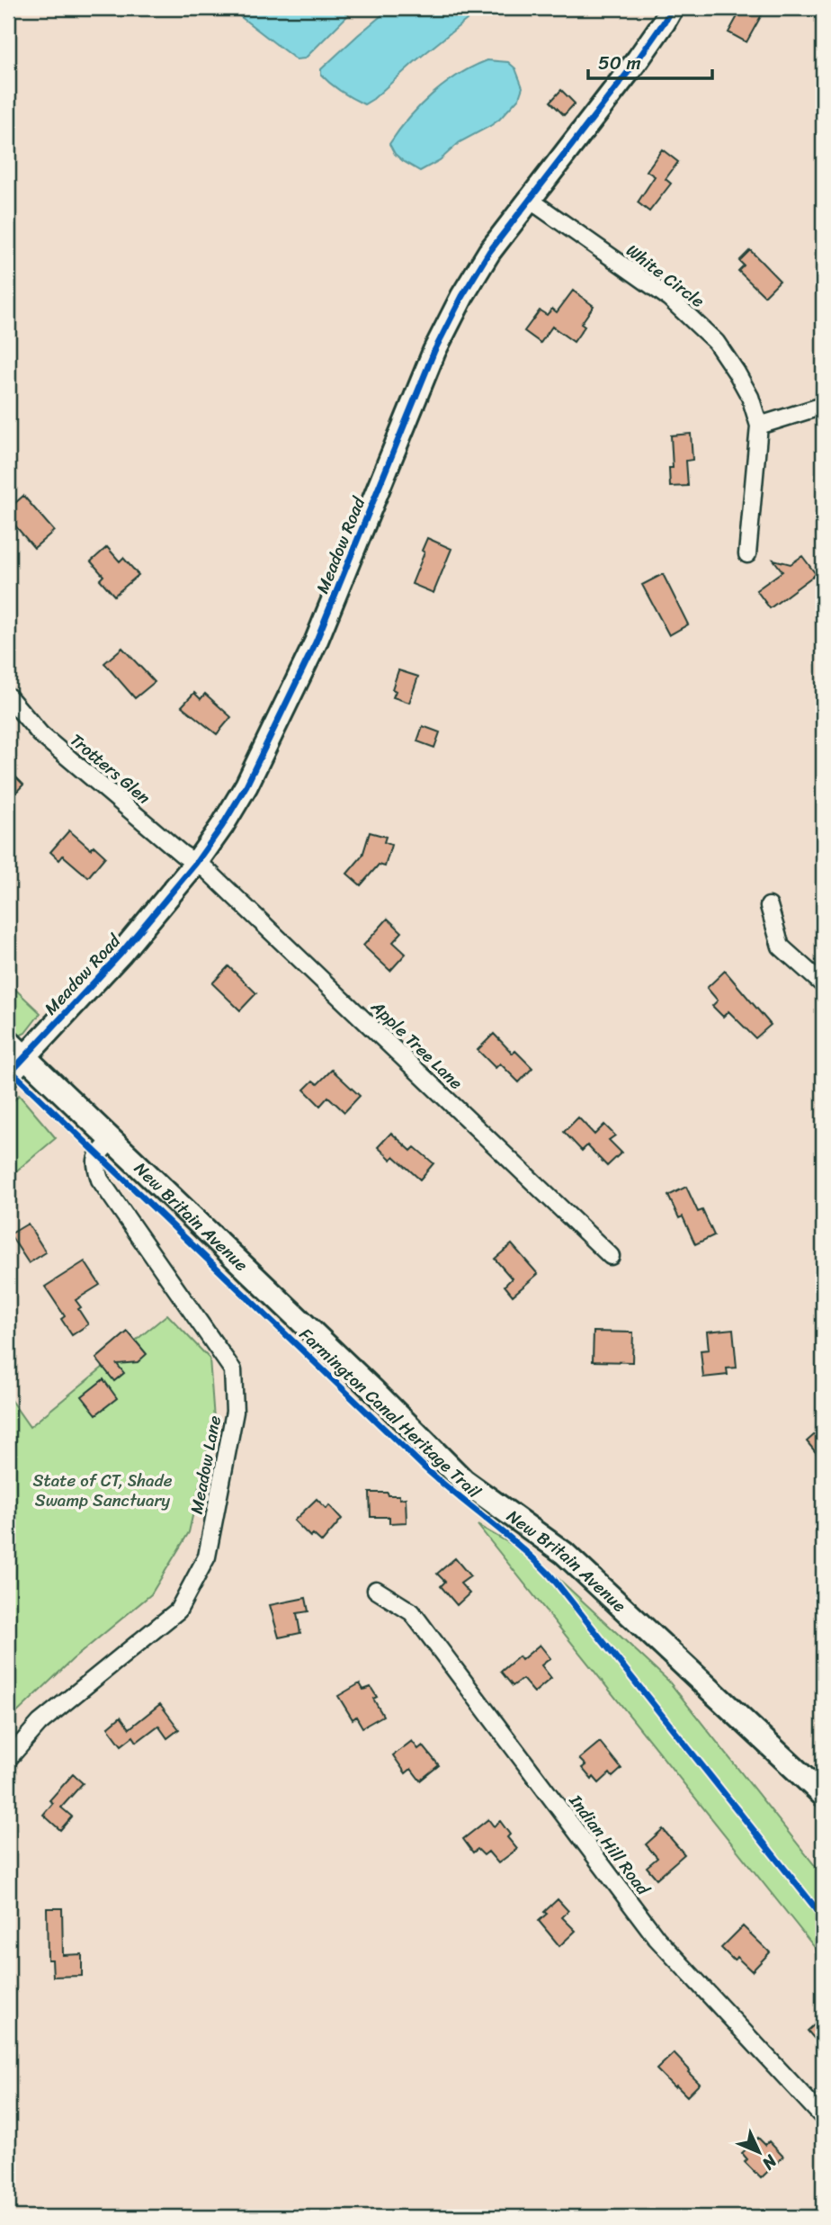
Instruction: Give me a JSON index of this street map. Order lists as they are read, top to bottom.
{
  "streets": {
    "street": [
      "White Circle",
      "Meadow Road",
      "Trotters Glen",
      "Apple Tree Lane",
      "New Britain Avenue",
      "Meadow Lane",
      "Indian Hill Road"
    ],
    "cycle path": ["Farmington Canal Heritage Trail"]
  },
  "crossings": [
    ["White Circle", "Meadow Road"],
    ["Meadow Road", "Trotters Glen"],
    ["Meadow Road", "Apple Tree Lane"],
    ["Meadow Road", "New Britain Avenue"],
    ["Trotters Glen", "Apple Tree Lane"],
    ["New Britain Avenue", "Meadow Lane"]
  ],
  "parks": ["State of CT, Shade Swamp Sanctuary"],
  "scale_bar": "50 m",
  "north": "bottom right"
}
